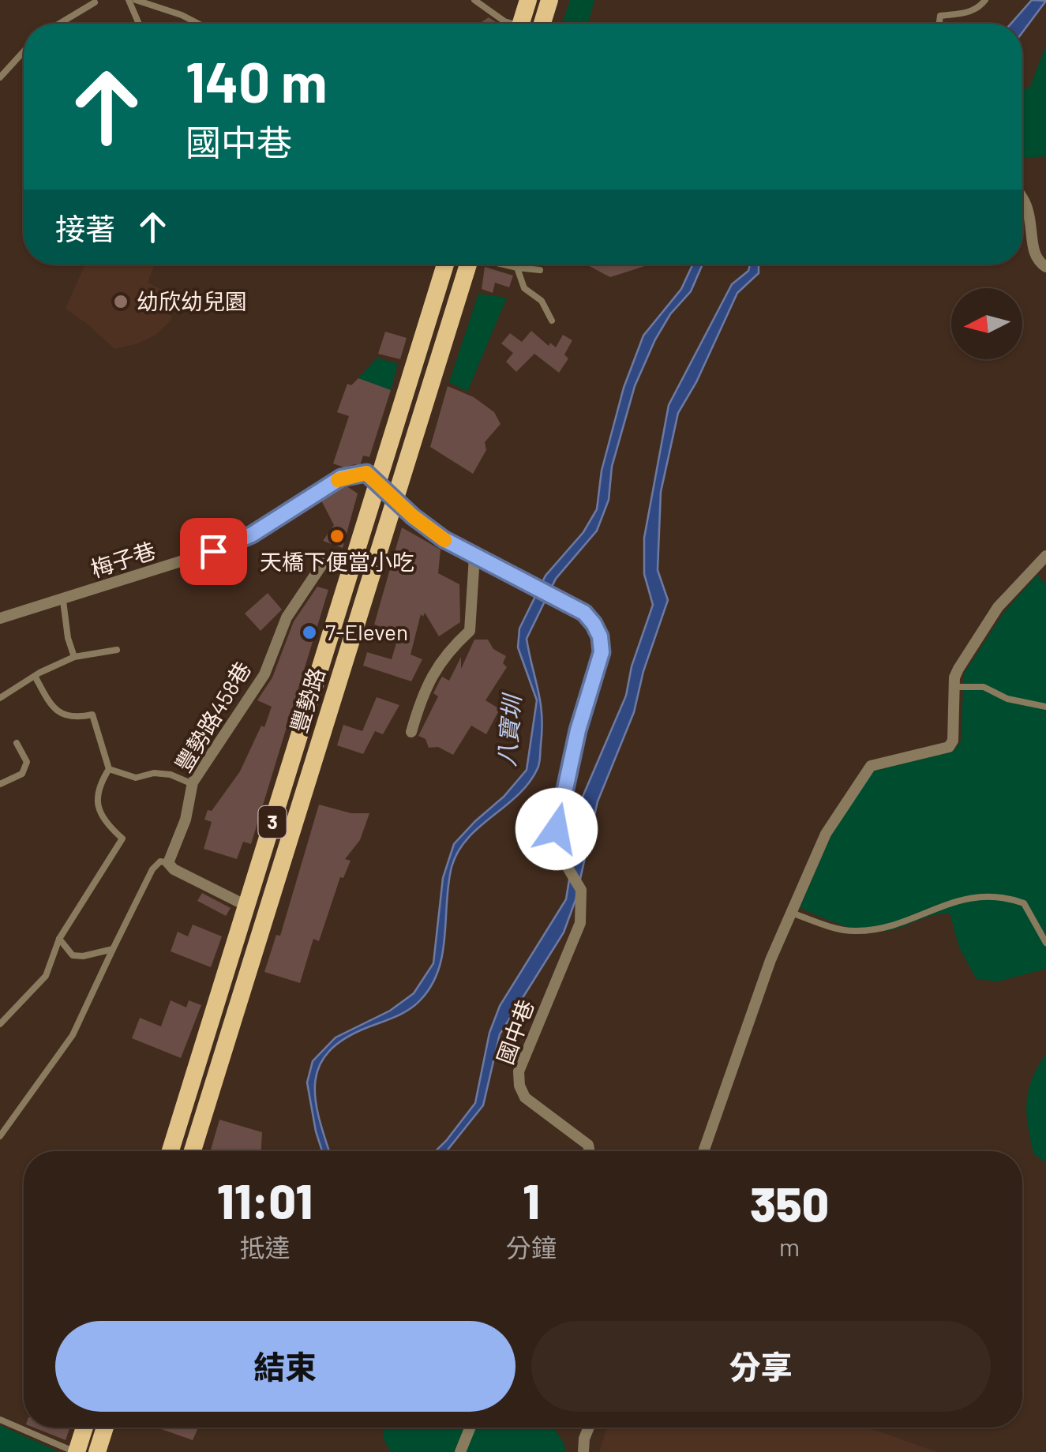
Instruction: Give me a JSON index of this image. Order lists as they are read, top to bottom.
{
  "streets": {
    "main road": ["豐勢路", "3"],
    "street": ["梅子巷", "豐勢路458巷", "國中巷"]
  },
  "crossings": [
    ["梅子巷", "豐勢路"],
    ["豐勢路", "豐勢路458巷"]
  ],
  "water": ["八寶圳"],
  "places": ["幼欣幼兒園", "天橋下便當小吃", "7-Eleven"],
  "north": "left",
  "page": {
    "turn": ["140 m", "國中巷"],
    "then": "接著",
    "eta": [
      "11:01",
      "抵達",
      "1",
      "分鐘",
      "350",
      "m"
    ],
    "buttons": ["結束", "分享"]
  }
}
